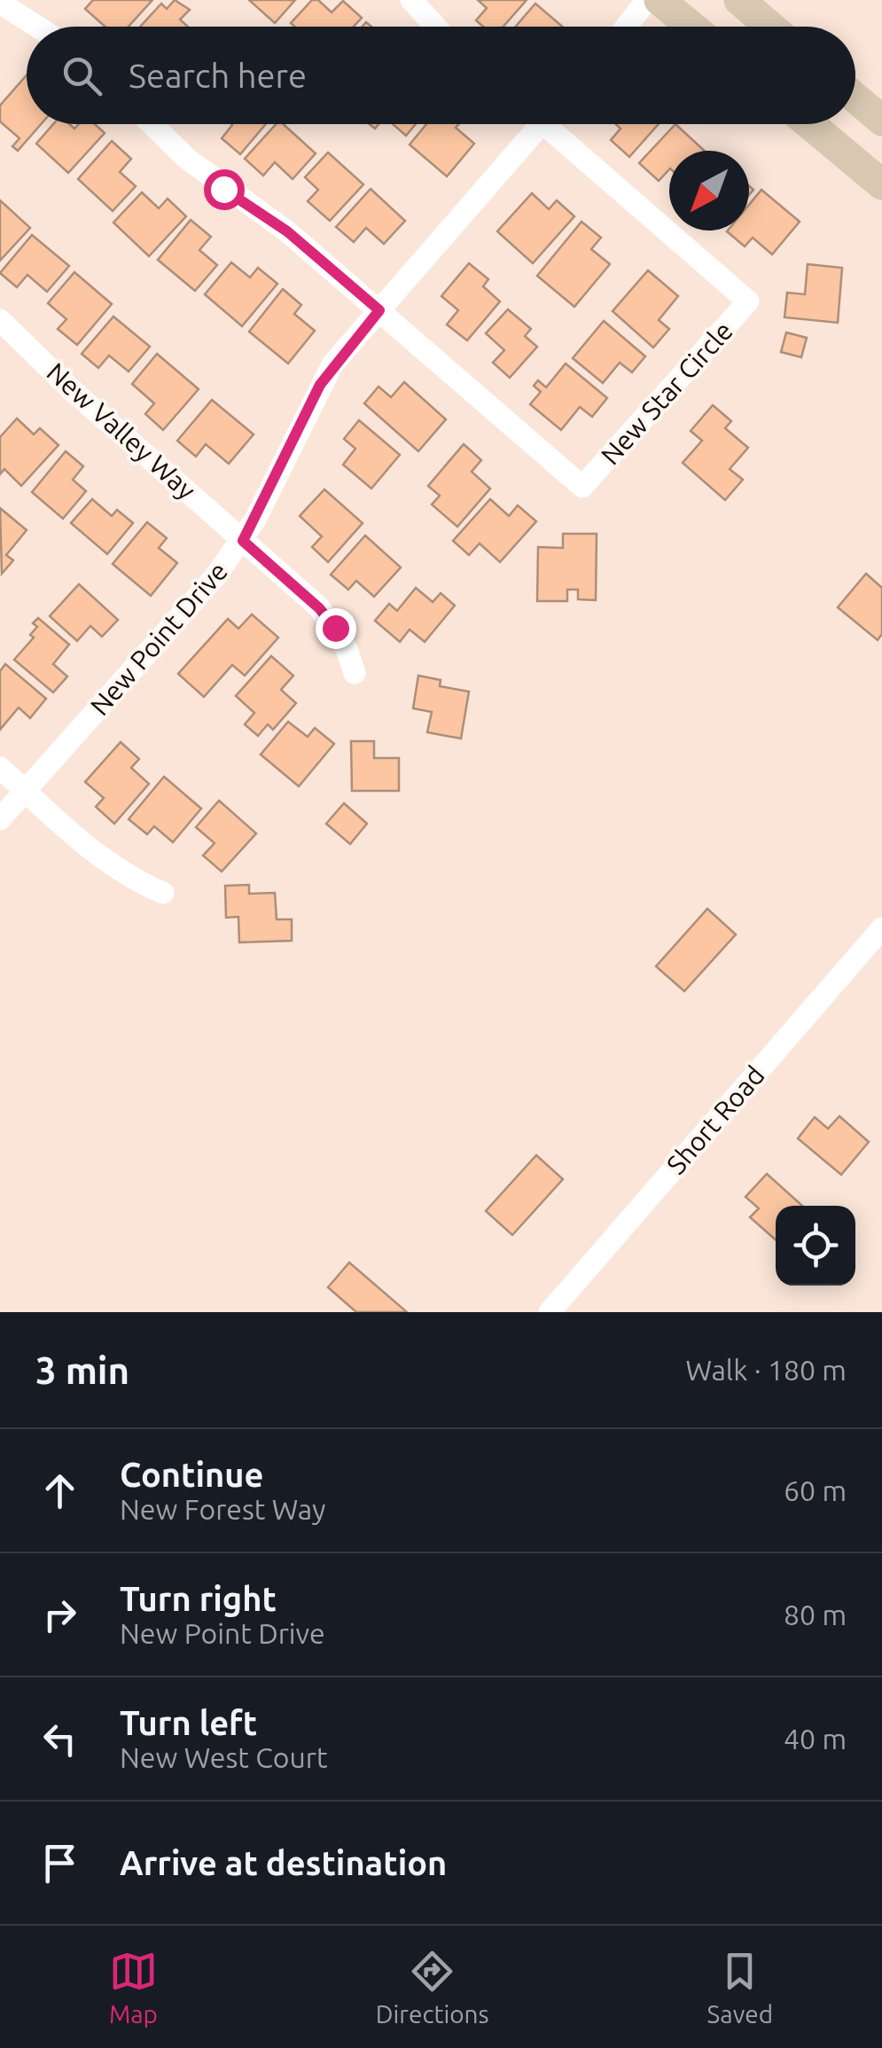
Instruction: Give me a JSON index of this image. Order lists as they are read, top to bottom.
{
  "streets": {
    "street": [
      "New Star Circle",
      "New Valley Way",
      "New Point Drive",
      "Short Road"
    ]
  },
  "crossings": [
    ["New Star Circle", "New Point Drive"],
    ["New Valley Way", "New Point Drive"]
  ],
  "north": "bottom left",
  "page": {
    "search": "Search here",
    "heading": ["3 min", "Walk · 180 m"],
    "list": [
      ["Continue", "New Forest Way", "60 m"],
      ["Turn right", "New Point Drive", "80 m"],
      ["Turn left", "New West Court", "40 m"],
      "Arrive at destination"
    ],
    "nav": ["Map", "Directions", "Saved"]
  }
}
